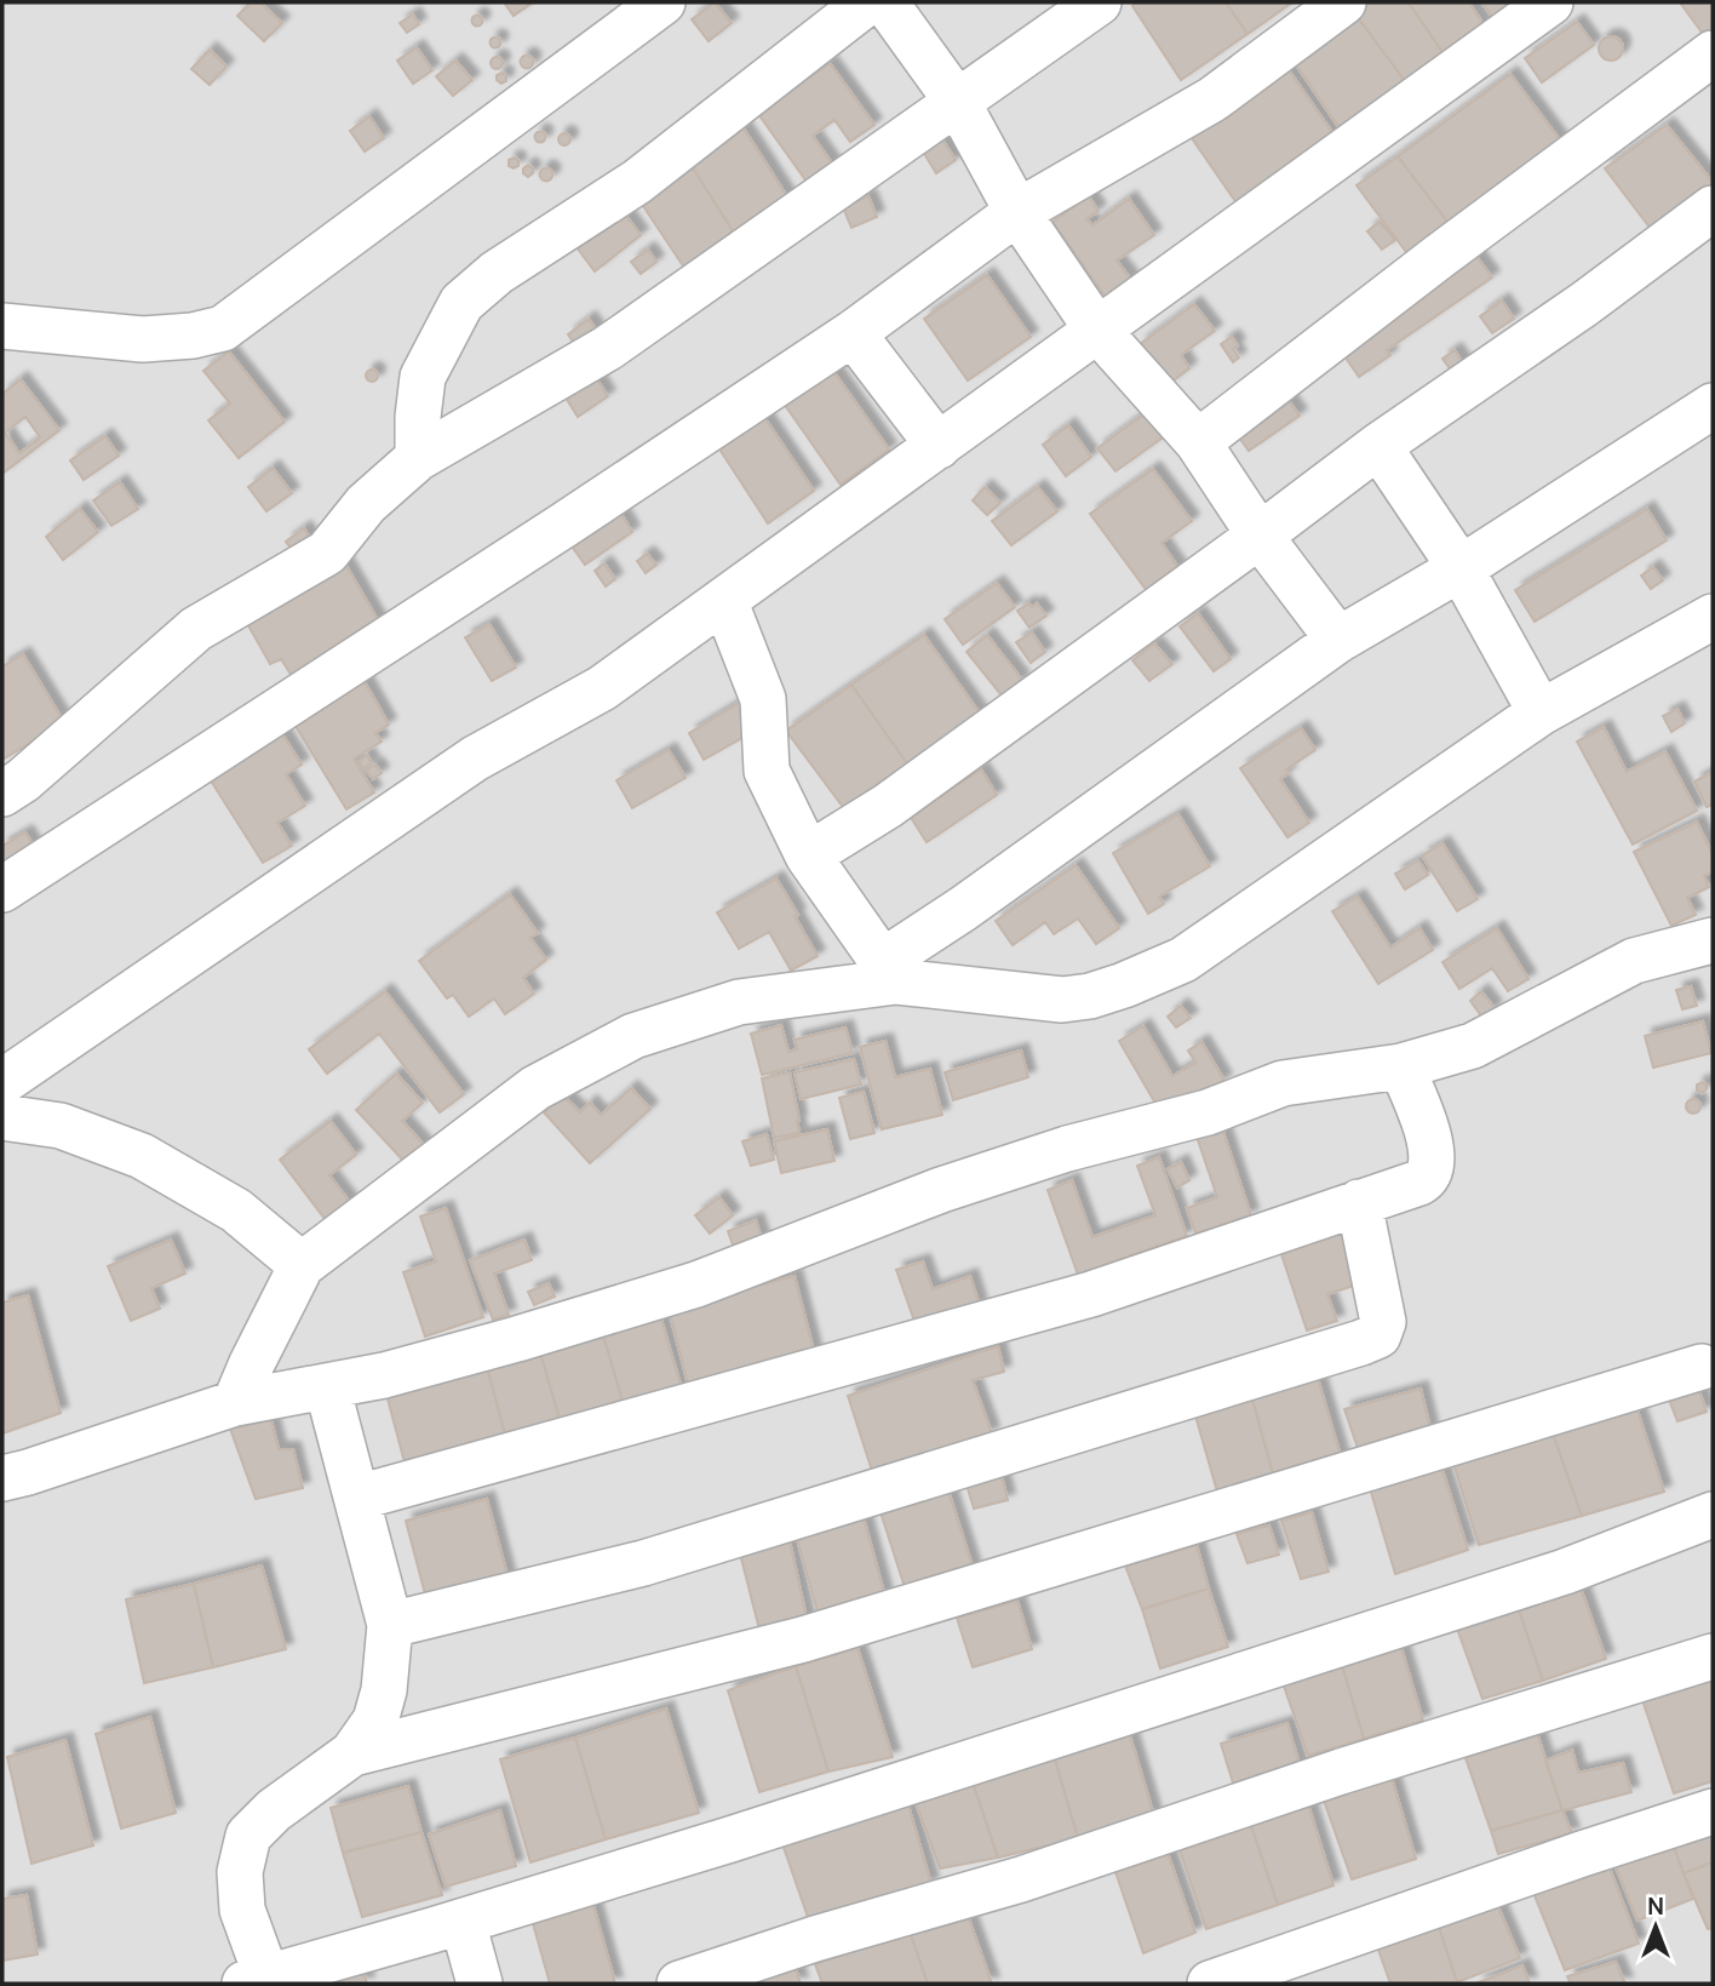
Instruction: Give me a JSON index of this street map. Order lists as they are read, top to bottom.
{
  "north": "top"
}
